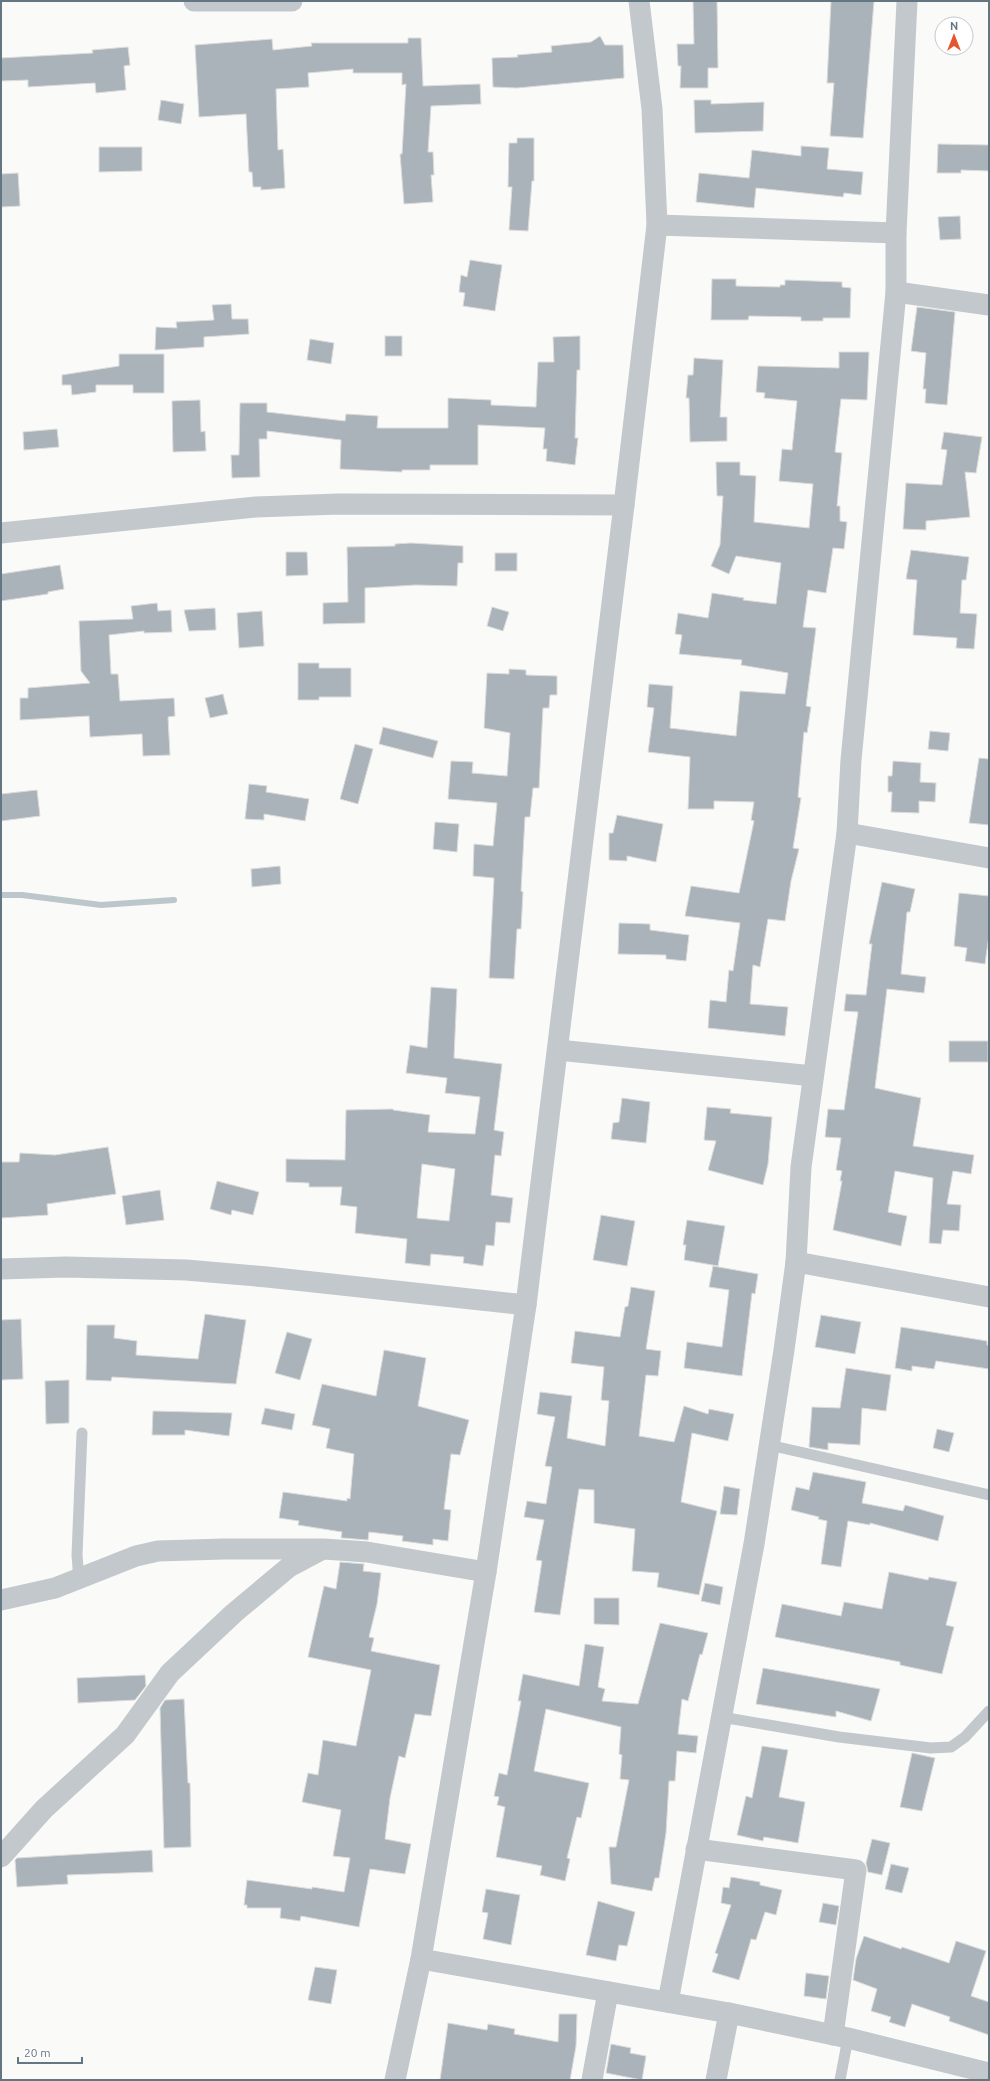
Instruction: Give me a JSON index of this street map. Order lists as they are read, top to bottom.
{
  "scale_bar": "20 m",
  "north": "top"
}
